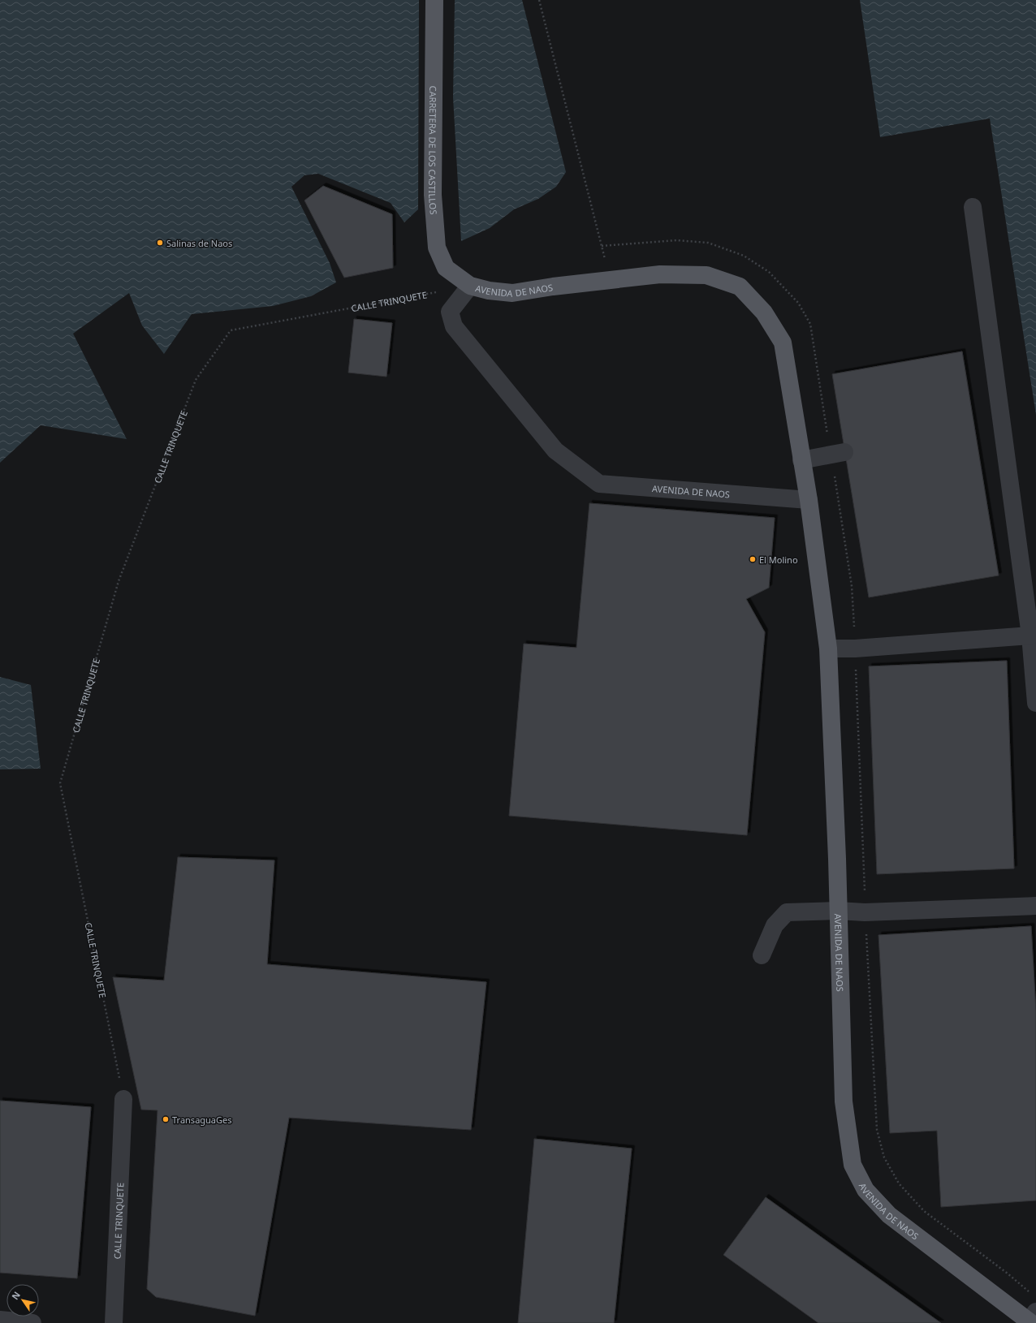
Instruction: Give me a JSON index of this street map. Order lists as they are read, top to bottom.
{
  "streets": {
    "main road": ["CARRETERA DE LOS CASTILLOS", "AVENIDA DE NAOS"],
    "street": ["CALLE TRINQUETE"]
  },
  "crossings": [
    ["CARRETERA DE LOS CASTILLOS", "AVENIDA DE NAOS"],
    ["CARRETERA DE LOS CASTILLOS", "CALLE TRINQUETE"],
    ["AVENIDA DE NAOS", "CALLE TRINQUETE"]
  ],
  "places": ["Salinas de Naos", "El Molino", "TransaguaGes"],
  "north": "top left"
}
